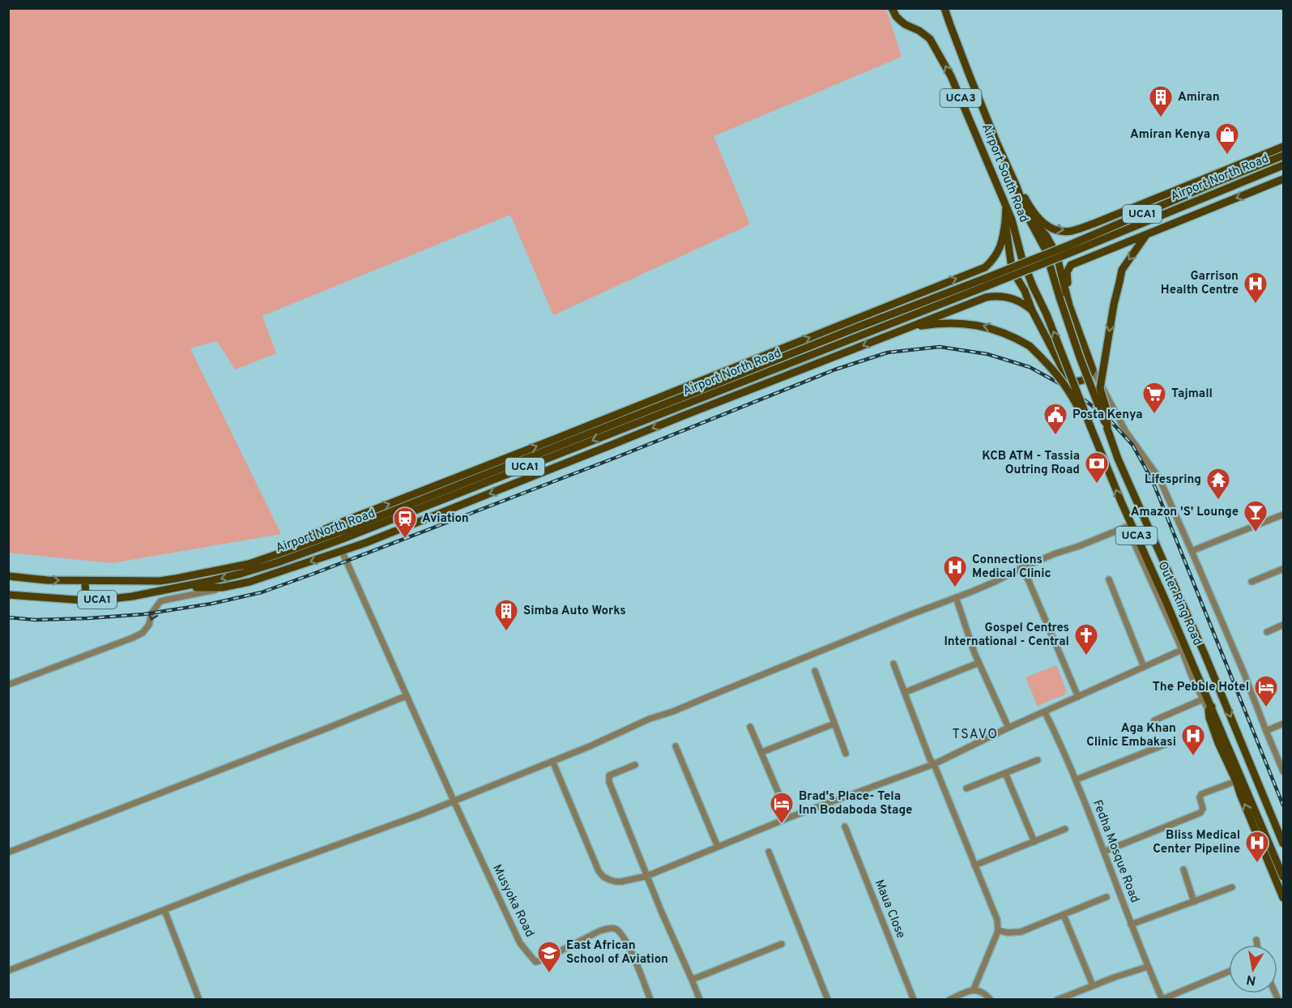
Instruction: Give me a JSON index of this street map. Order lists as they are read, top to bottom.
{
  "streets": {
    "main road": [
      "UCA3",
      "Airport South Road",
      "Airport North Road",
      "UCA1",
      "Outer Ring Road"
    ],
    "street": ["Fedha Mosque Road", "Musyoka Road", "Maua Close"]
  },
  "crossings": [
    ["UCA3", "Outer Ring Road"],
    ["Airport South Road", "Airport North Road"],
    ["Airport South Road", "Outer Ring Road"],
    ["Airport North Road", "UCA1"]
  ],
  "districts": ["TSAVO"],
  "places": {
    "building": ["Amiran", "Simba Auto Works"],
    "shop": ["Amiran Kenya"],
    "hospital": [
      "Garrison Health Centre",
      "Connections Medical Clinic",
      "Aga Khan Clinic Embakasi",
      "Bliss Medical Center Pipeline"
    ],
    "supermarket": ["Tajmall"],
    "public building": ["Posta Kenya"],
    "bank": ["KCB ATM - Tassia Outring Road"],
    "temple": ["Lifespring"],
    "bar": ["Amazon 'S' Lounge"],
    "station": ["Aviation"],
    "church": ["Gospel Centres International - Central"],
    "hotel": ["The Pebble Hotel", "Brad's Place- Tela Inn Bodaboda Stage"],
    "school or university": ["East African School of Aviation"]
  },
  "north": "bottom"
}
